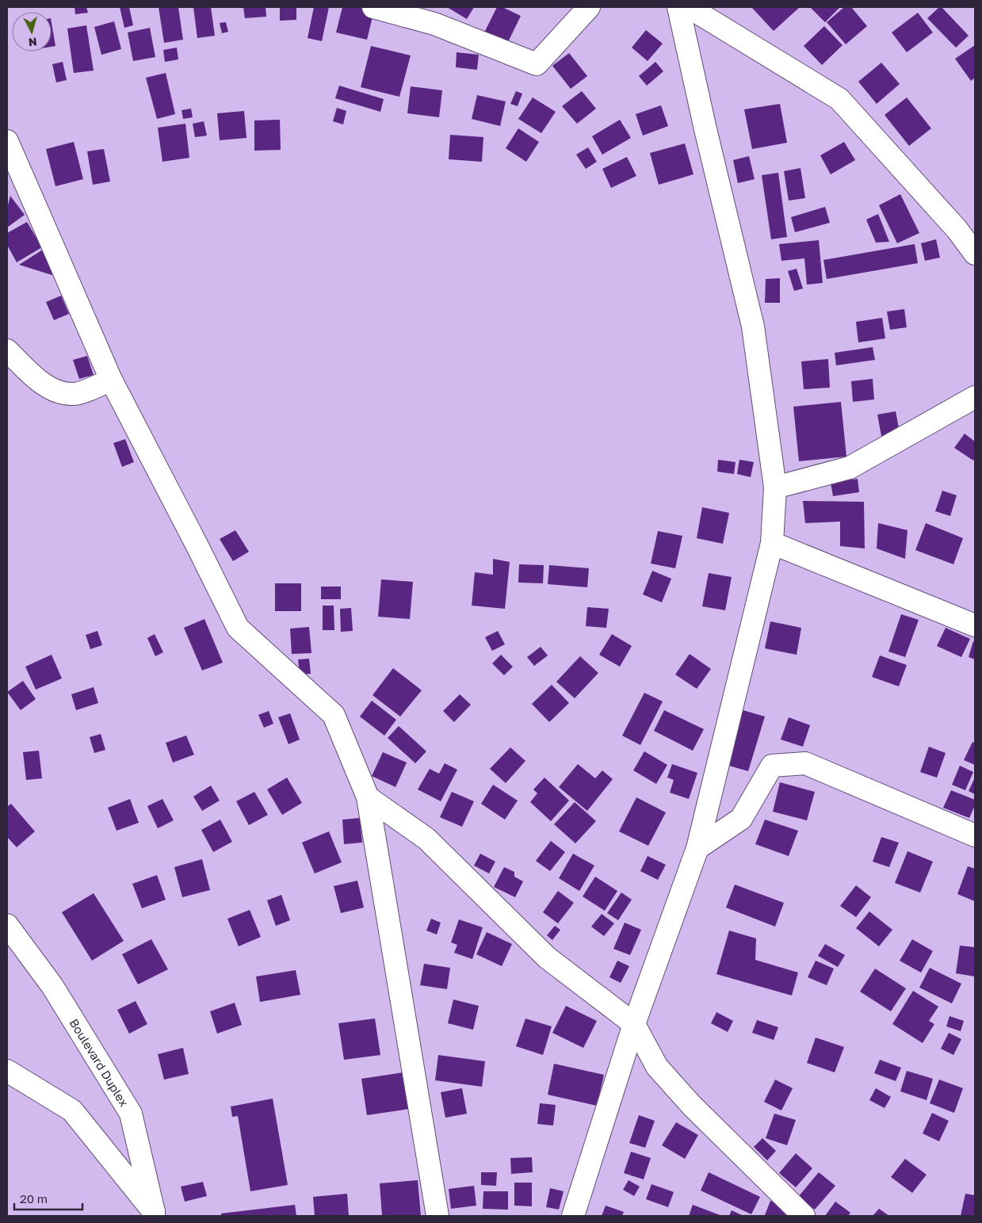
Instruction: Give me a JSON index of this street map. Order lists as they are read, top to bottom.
{
  "streets": {
    "street": ["Boulevard Duplex"]
  },
  "scale_bar": "20 m",
  "north": "bottom"
}
